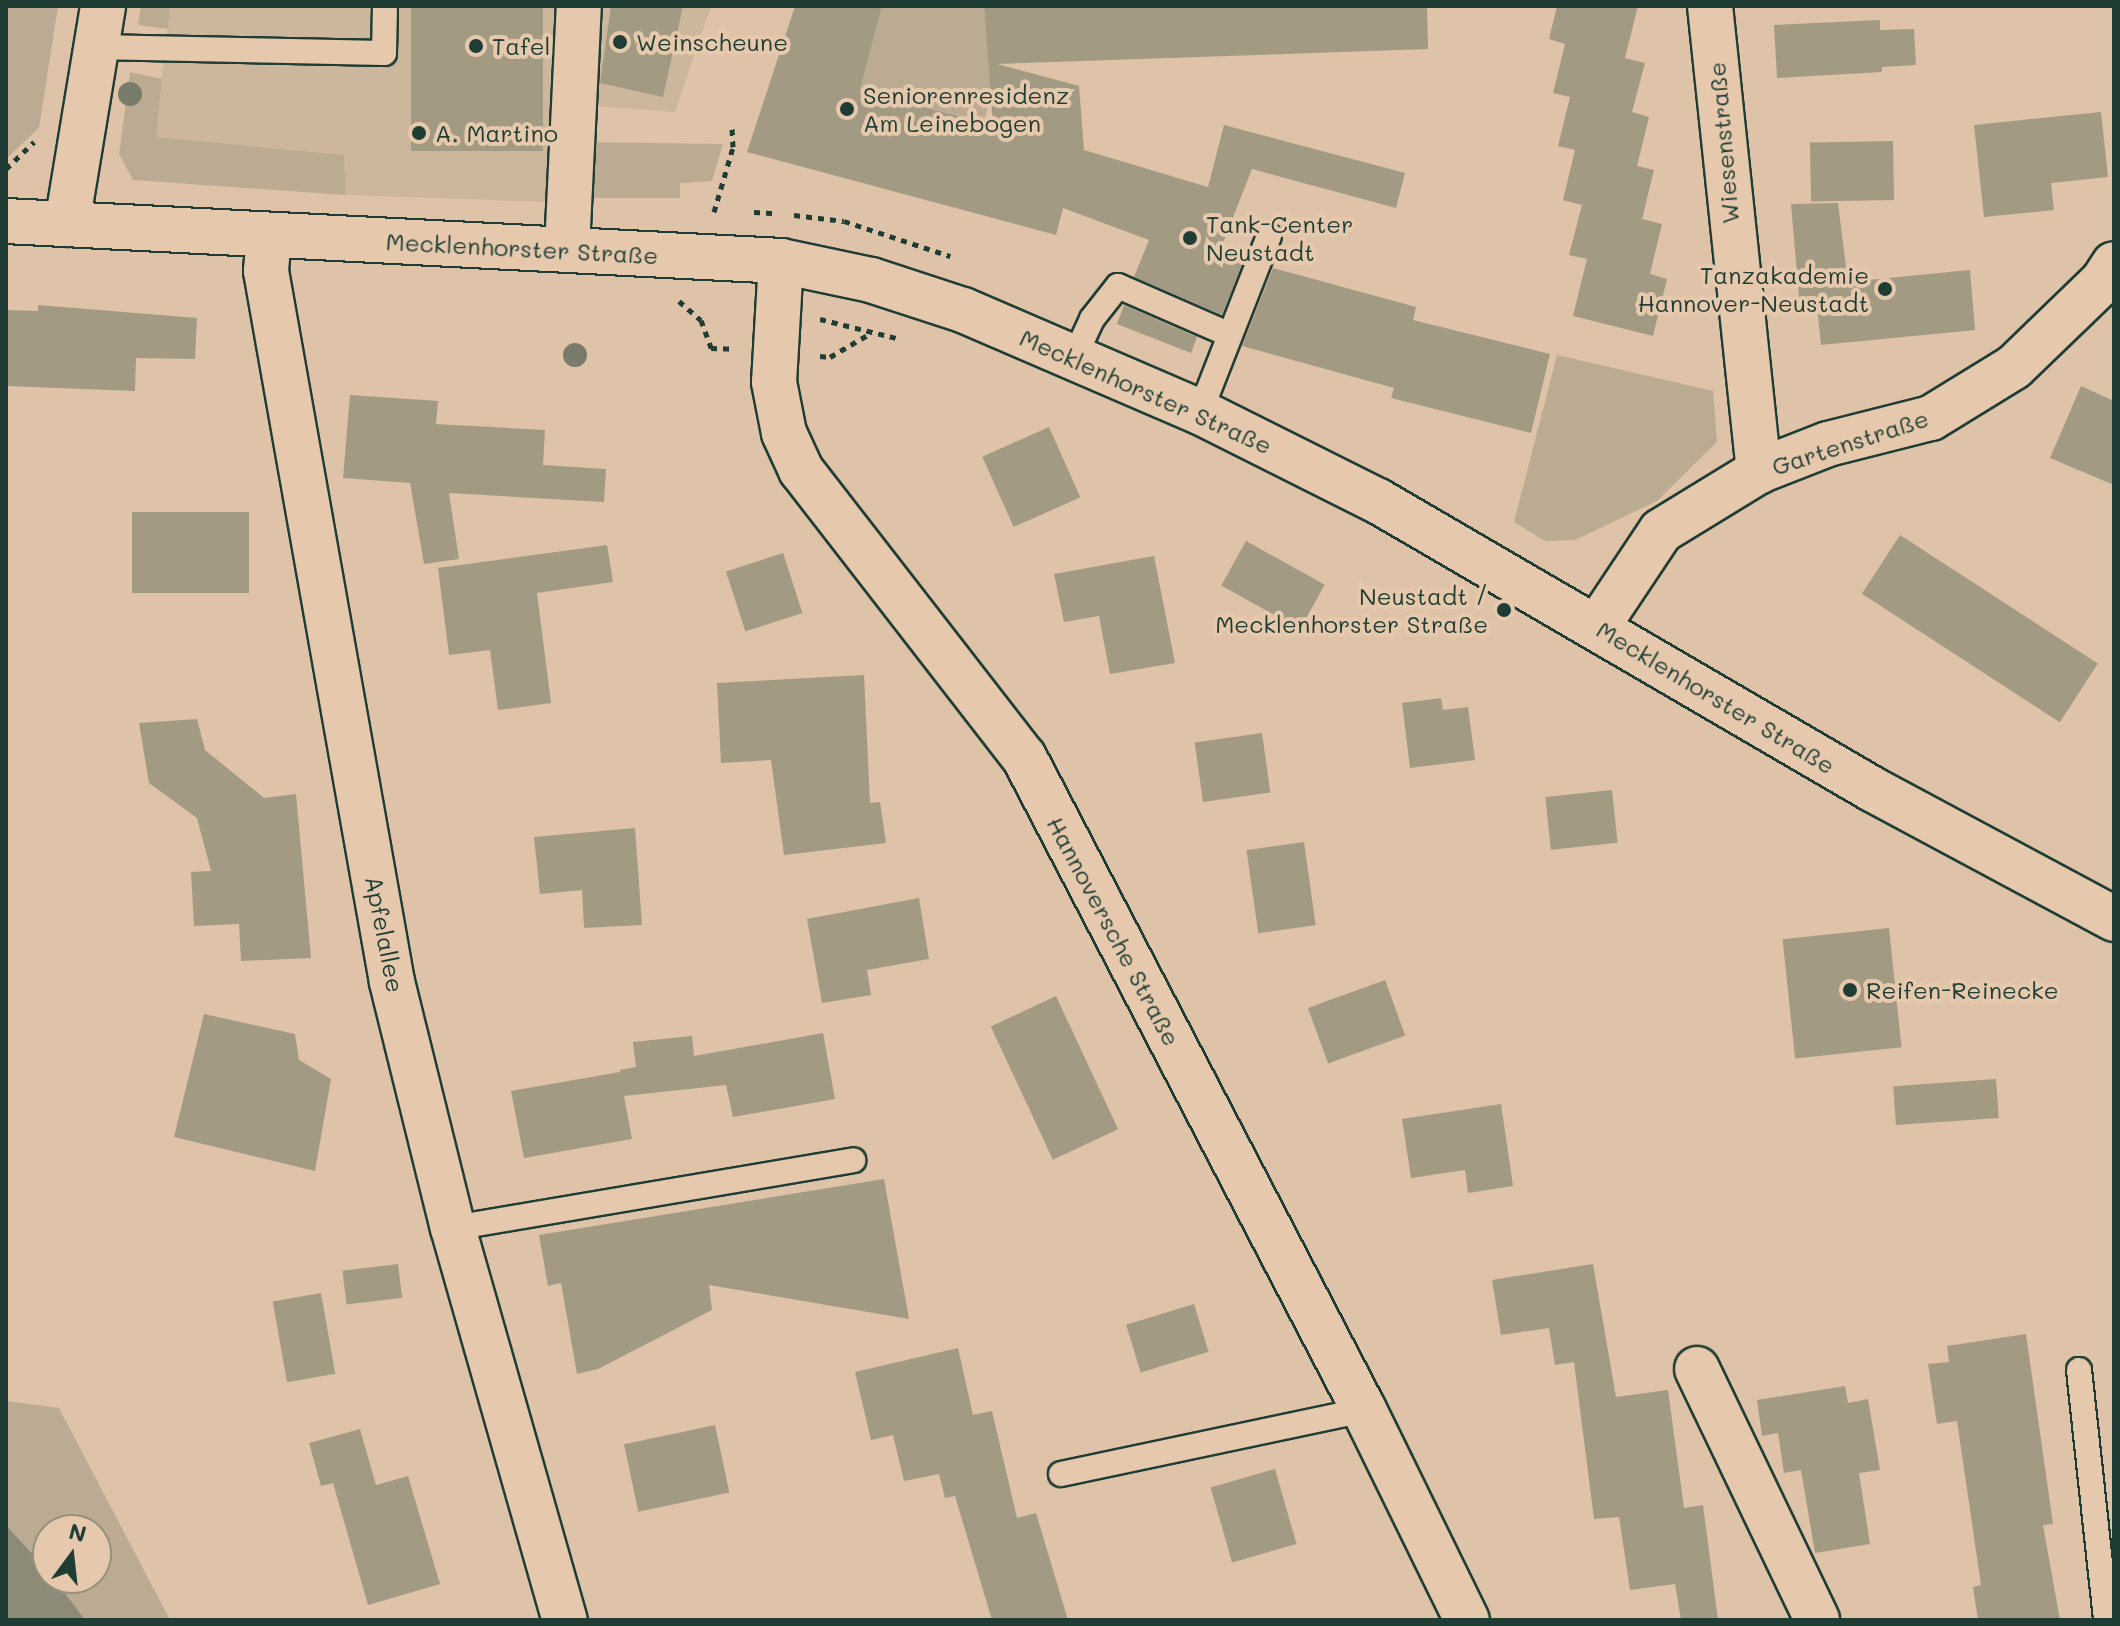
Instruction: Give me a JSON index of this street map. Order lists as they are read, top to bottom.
{
  "streets": {
    "main road": [
      "Wiesenstraße",
      "Mecklenhorster Straße",
      "Gartenstraße",
      "Hannoversche Straße",
      "Apfelallee"
    ]
  },
  "crossings": [
    ["Wiesenstraße", "Gartenstraße"],
    ["Mecklenhorster Straße", "Gartenstraße"],
    ["Mecklenhorster Straße", "Hannoversche Straße"],
    ["Mecklenhorster Straße", "Apfelallee"]
  ],
  "places": [
    "Weinscheune",
    "Tafel",
    "Seniorenresidenz Am Leinebogen",
    "A. Martino",
    "Tank-Center Neustadt",
    "Tanzakademie Hannover-Neustadt",
    "Neustadt / Mecklenhorster Straße",
    "Reifen-Reinecke"
  ],
  "north": "top"
}
